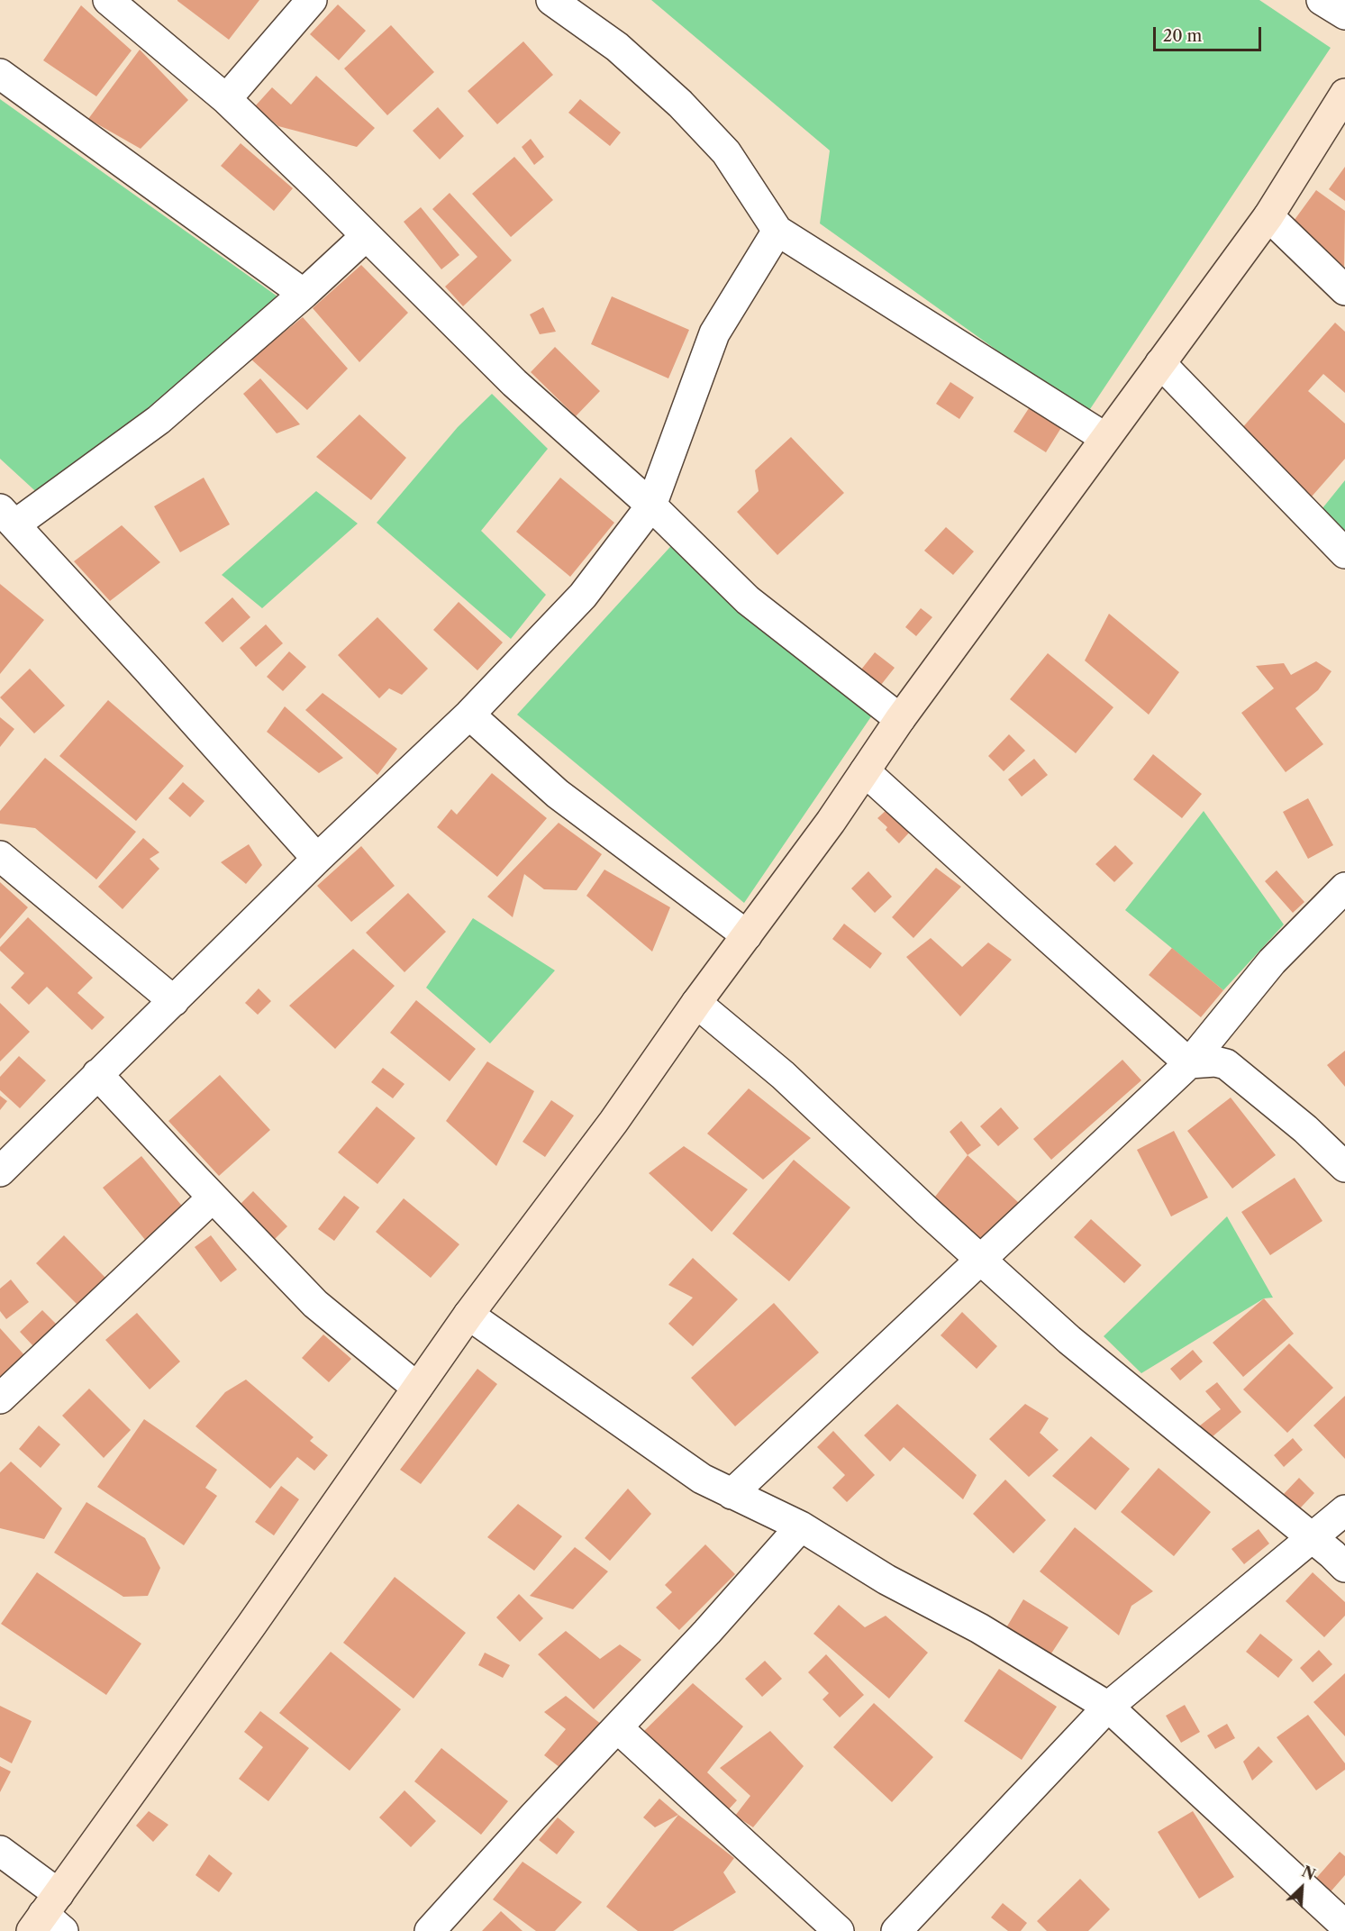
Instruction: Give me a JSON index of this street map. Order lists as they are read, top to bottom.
{
  "scale_bar": "20 m",
  "north": "top right"
}
